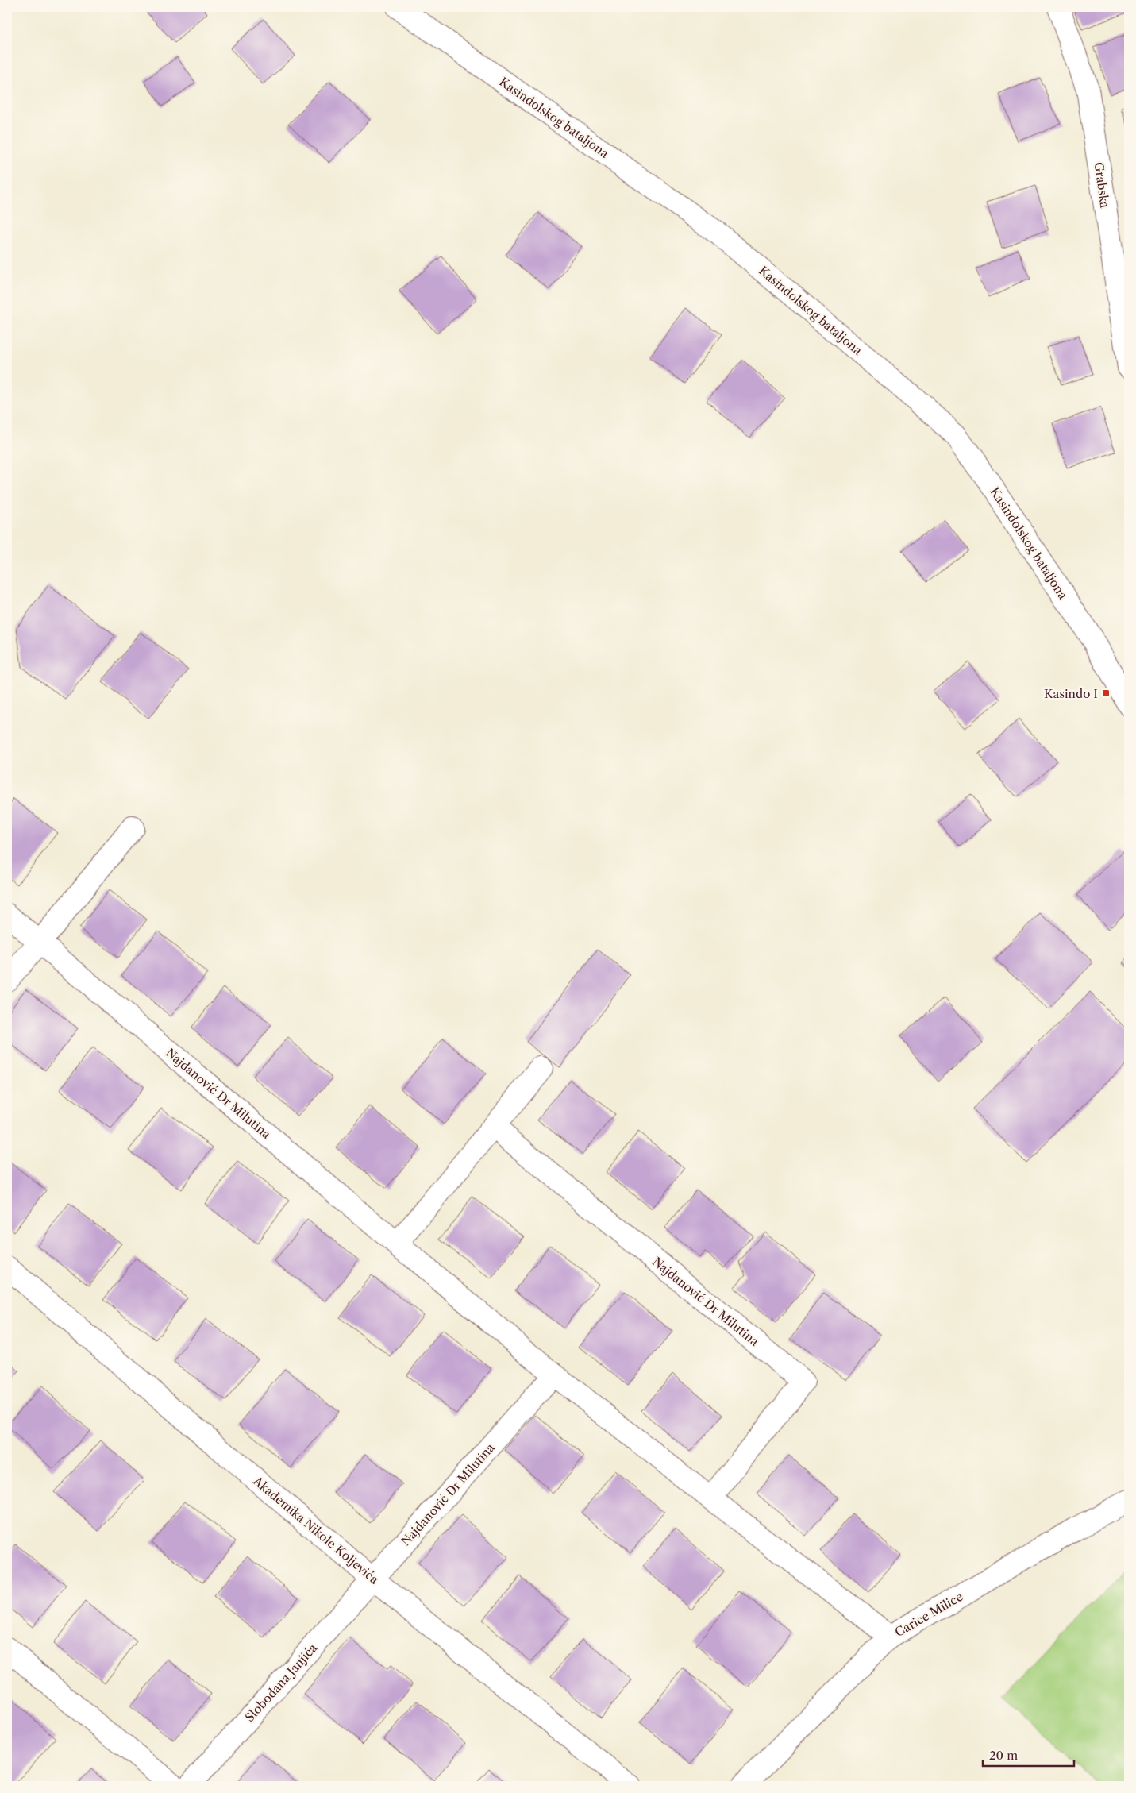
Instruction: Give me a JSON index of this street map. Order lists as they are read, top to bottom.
{
  "streets": {
    "street": [
      "Kasindolskog bataljona",
      "Grabska",
      "Najdanović Dr Milutina",
      "Akademika Nikole Koljevića",
      "Carice Milice",
      "Slobodana Janjića"
    ]
  },
  "crossings": [
    ["Najdanović Dr Milutina", "Akademika Nikole Koljevića"],
    ["Najdanović Dr Milutina", "Carice Milice"],
    ["Najdanović Dr Milutina", "Slobodana Janjića"],
    ["Akademika Nikole Koljevića", "Slobodana Janjića"]
  ],
  "places": {
    "transit": ["Kasindo I"]
  },
  "scale_bar": "20 m"
}
